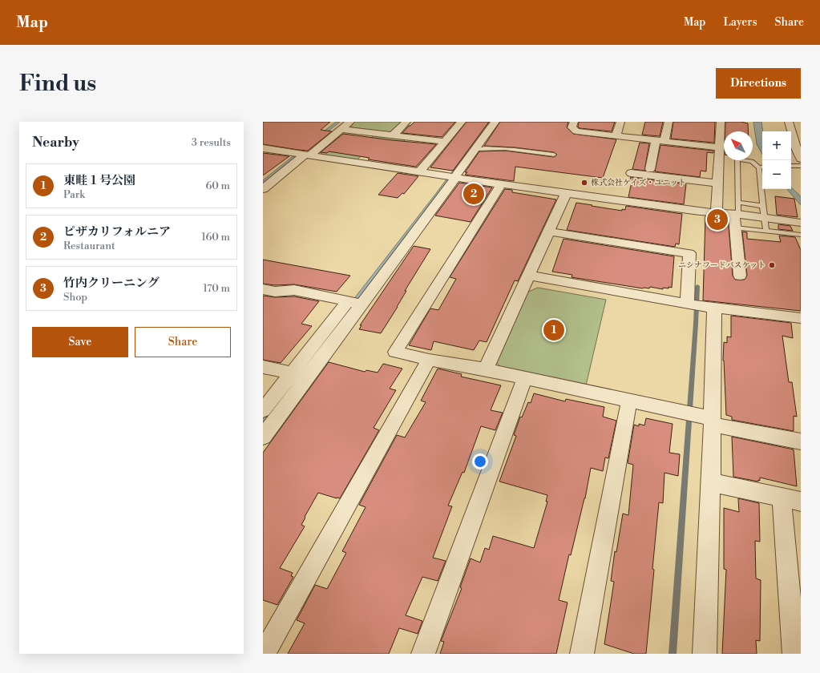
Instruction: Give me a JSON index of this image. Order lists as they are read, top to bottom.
{
  "places": ["株式会社ケイズ・ユニット", "ニシナフードバスケット"],
  "north": "top left",
  "page": {
    "header": "Map",
    "nav": ["Map", "Layers", "Share"],
    "buttons": [
      "Directions",
      ["Save", "Share"]
    ],
    "title": "Find us",
    "heading": ["Nearby", "3 results"],
    "map_buttons": ["+", "−"],
    "list": [
      {
        "mark": "1",
        "name": "東畦１号公園",
        "note": "Park",
        "value": "60 m"
      },
      {
        "mark": "2",
        "name": "ピザカリフォルニア",
        "note": "Restaurant",
        "value": "160 m"
      },
      {
        "mark": "3",
        "name": "竹内クリーニング",
        "note": "Shop",
        "value": "170 m"
      }
    ],
    "pins": ["2", "3", "1"]
  }
}
